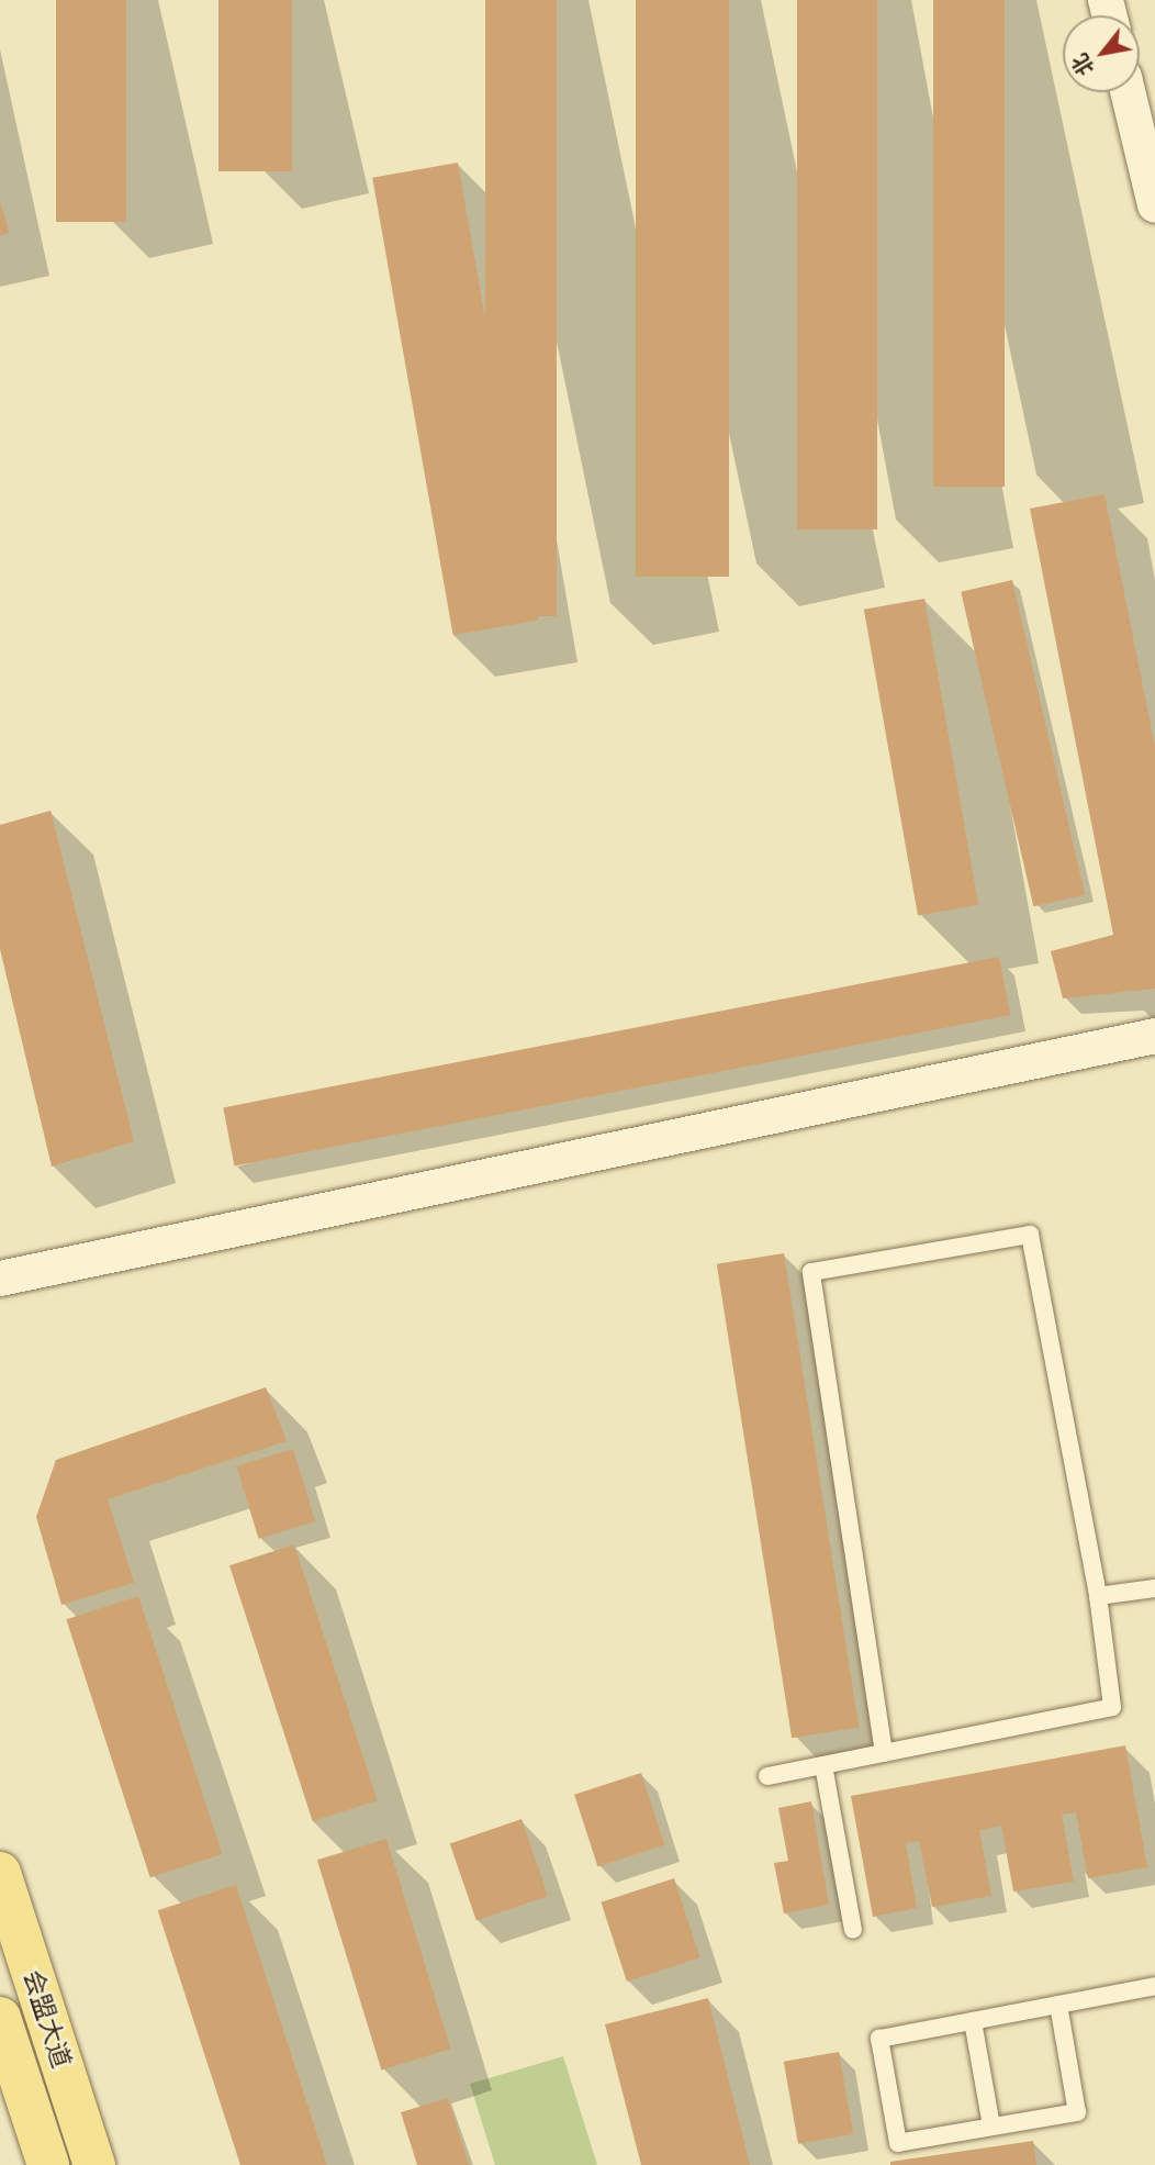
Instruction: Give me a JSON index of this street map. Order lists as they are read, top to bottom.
{
  "streets": {
    "main road": ["会盟大道"]
  },
  "north": "bottom left"
}
